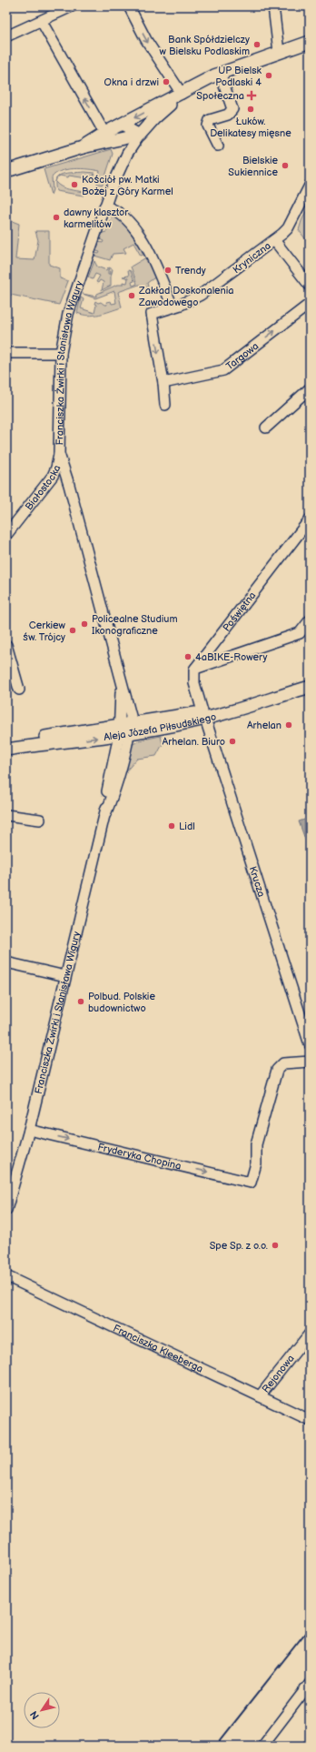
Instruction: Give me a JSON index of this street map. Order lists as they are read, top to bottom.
{
  "streets": {
    "main road": ["Aleja Józefa Piłsudskiego"],
    "street": [
      "Kryniczna",
      "Targowa",
      "Franciszka Żwirki i Stanisława Wigury",
      "Białostocka",
      "Poświętna",
      "Krucza",
      "Fryderyka Chopina",
      "Franciszka Kleeberga",
      "Rejonowa"
    ]
  },
  "crossings": [
    ["Kryniczna", "Targowa"],
    ["Franciszka Żwirki i Stanisława Wigury", "Białostocka"],
    ["Franciszka Żwirki i Stanisława Wigury", "Aleja Józefa Piłsudskiego"],
    ["Franciszka Żwirki i Stanisława Wigury", "Fryderyka Chopina"],
    ["Aleja Józefa Piłsudskiego", "Krucza"],
    ["Franciszka Kleeberga", "Rejonowa"]
  ],
  "places": {
    "other": [
      "Bank Spółdzielczy w Bielsku Podlaskim",
      "UP Bielsk Podlaski 4",
      "Okna i drzwi",
      "Łuków. Delikatesy mięsne",
      "Bielskie Sukiennice",
      "Kościół pw. Matki Bożej z Góry Karmel",
      "dawny klasztor karmelitów",
      "Trendy",
      "Zakład Doskonalenia Zawodowego",
      "Policealne Studium Ikonograficzne",
      "Cerkiew św. Trójcy",
      "4aBIKE-Rowery",
      "Arhelan",
      "Arhelan. Biuro",
      "Lidl",
      "Polbud. Polskie budownictwo",
      "Spe Sp. z o.o."
    ],
    "health": ["Społeczna"]
  },
  "north": "bottom left"
}
